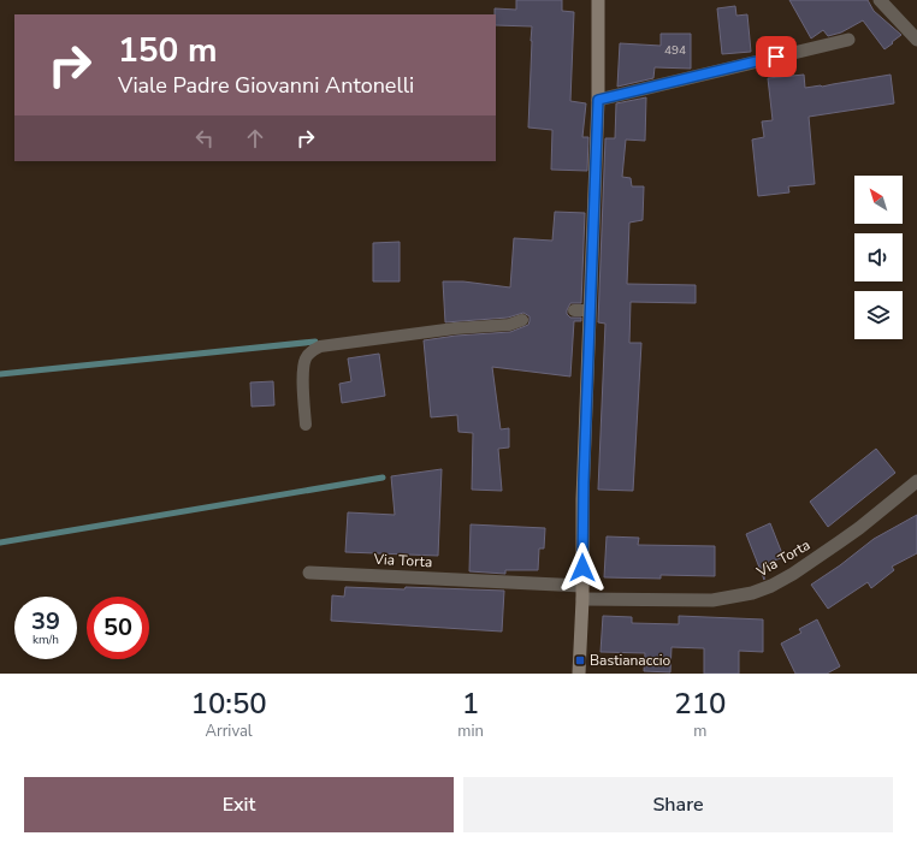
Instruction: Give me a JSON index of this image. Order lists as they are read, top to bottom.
{
  "streets": {
    "street": ["Via Torta"]
  },
  "places": {
    "transit": ["Bastianaccio"]
  },
  "house_numbers": ["494"],
  "north": "top left",
  "page": {
    "turn": ["150 m", "Viale Padre Giovanni Antonelli"],
    "speed": "39 km/h",
    "limit": "50",
    "eta": [
      "10:50",
      "Arrival",
      "1",
      "min",
      "210",
      "m"
    ],
    "buttons": ["Exit", "Share"]
  }
}
